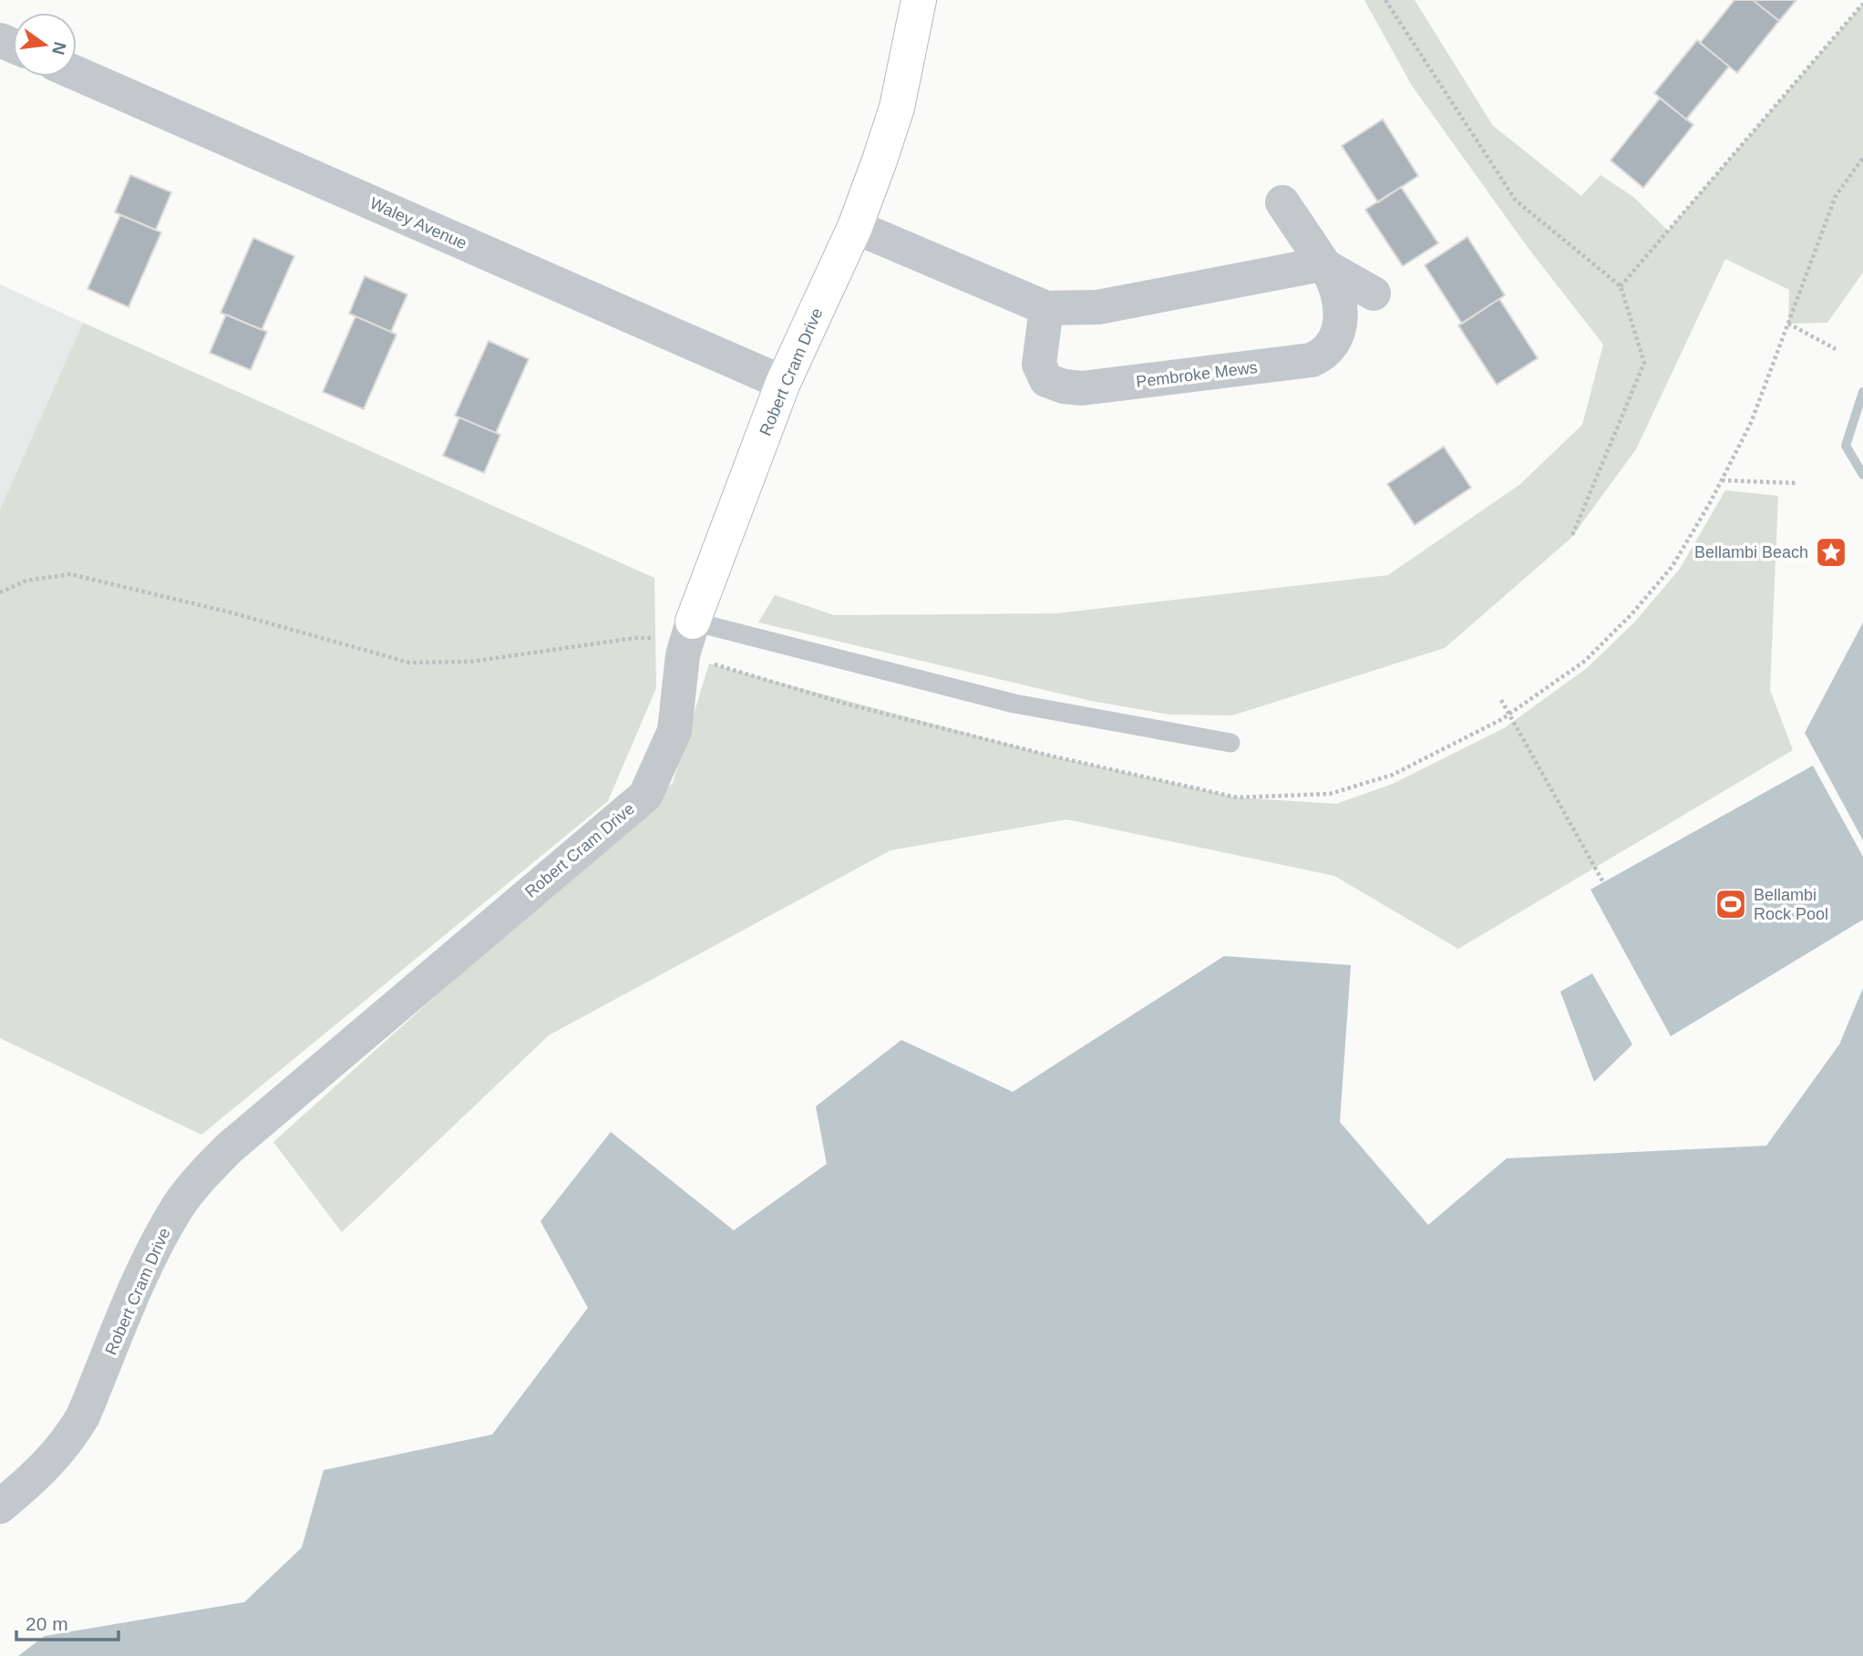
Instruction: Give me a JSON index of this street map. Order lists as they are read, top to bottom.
{
  "streets": {
    "main road": ["Robert Cram Drive"],
    "street": ["Waley Avenue", "Pembroke Mews"]
  },
  "crossings": [
    ["Waley Avenue", "Robert Cram Drive"]
  ],
  "places": {
    "place": ["Bellambi Beach"],
    "sports": ["Bellambi Rock Pool"]
  },
  "scale_bar": "20 m",
  "north": "right"
}
